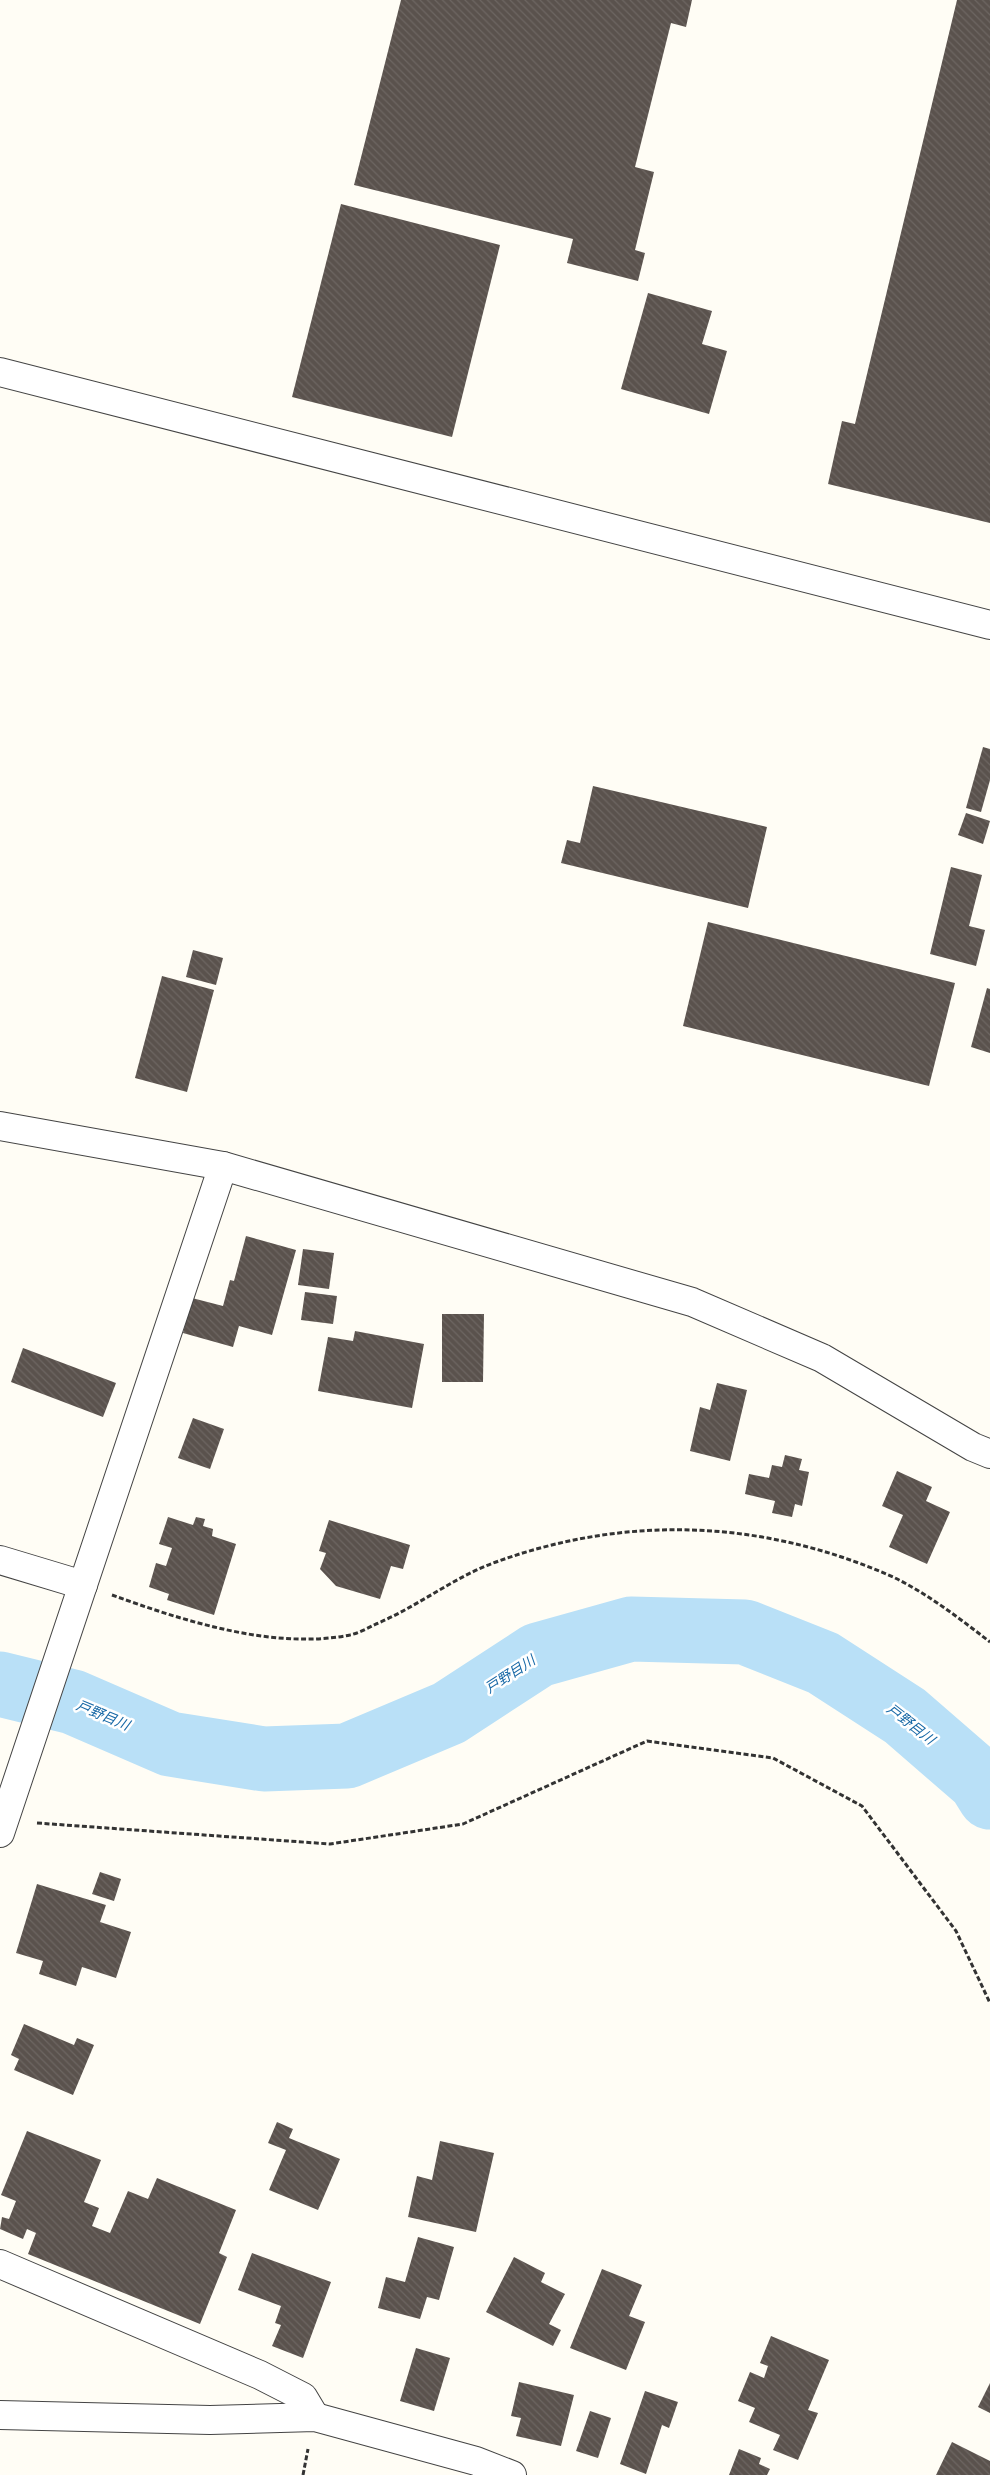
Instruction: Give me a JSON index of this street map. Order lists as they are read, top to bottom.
{
  "water": ["戸野目川"]
}
